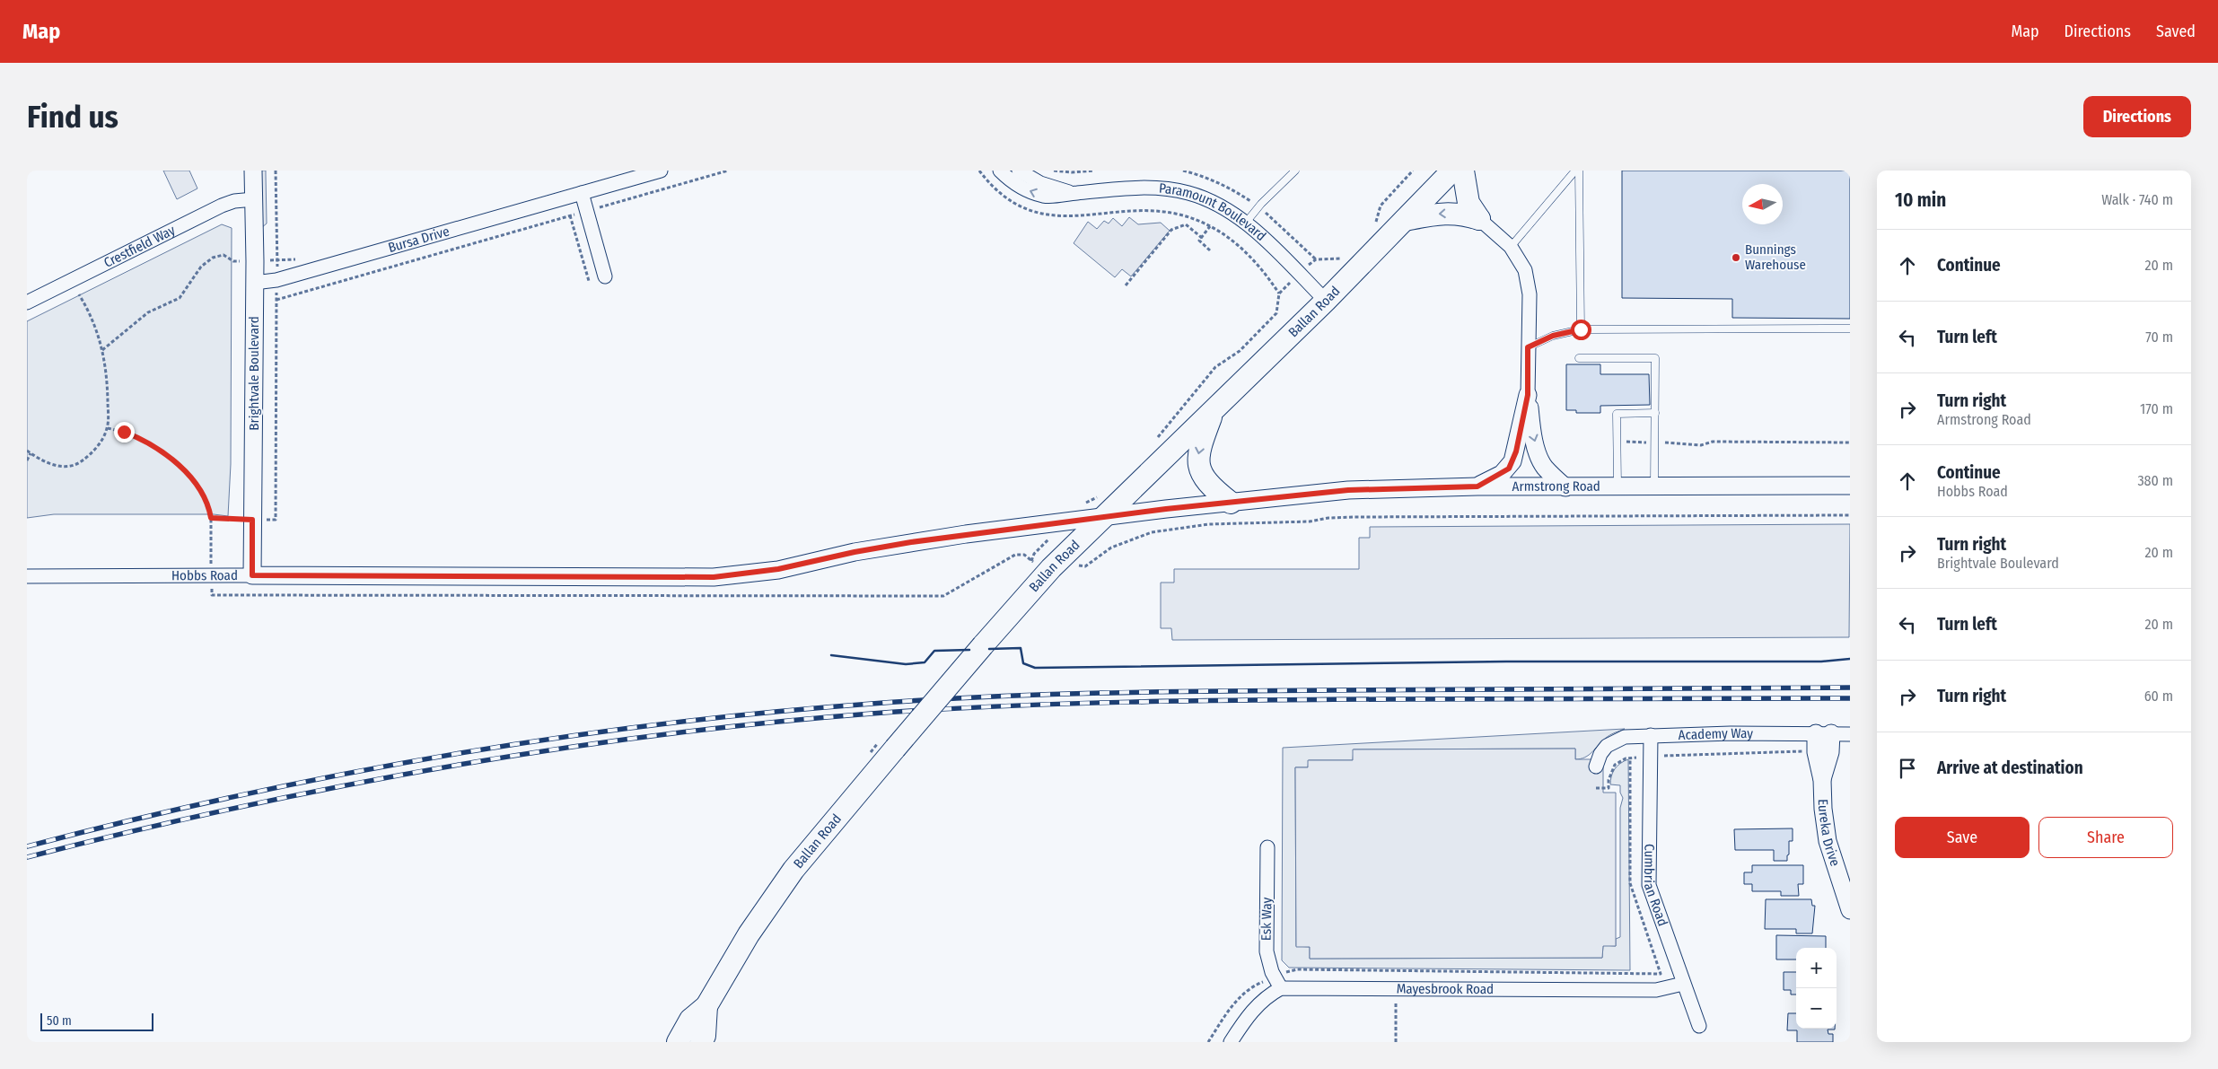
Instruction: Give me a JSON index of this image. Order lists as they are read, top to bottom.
{
  "streets": {
    "main road": ["Ballan Road"],
    "street": [
      "Paramount Boulevard",
      "Bursa Drive",
      "Crestfield Way",
      "Brightvale Boulevard",
      "Armstrong Road",
      "Hobbs Road",
      "Academy Way",
      "Eureka Drive",
      "Cumbrian Road",
      "Esk Way",
      "Mayesbrook Road"
    ]
  },
  "crossings": [
    ["Paramount Boulevard", "Ballan Road"],
    ["Bursa Drive", "Brightvale Boulevard"],
    ["Crestfield Way", "Brightvale Boulevard"],
    ["Ballan Road", "Armstrong Road"],
    ["Ballan Road", "Hobbs Road"],
    ["Brightvale Boulevard", "Hobbs Road"],
    ["Armstrong Road", "Hobbs Road"],
    ["Academy Way", "Eureka Drive"],
    ["Academy Way", "Cumbrian Road"],
    ["Cumbrian Road", "Mayesbrook Road"],
    ["Esk Way", "Mayesbrook Road"]
  ],
  "places": ["Bunnings Warehouse"],
  "scale_bar": "50 m",
  "north": "left",
  "page": {
    "header": "Map",
    "nav": ["Map", "Directions", "Saved"],
    "buttons": [
      "Directions",
      ["Save", "Share"]
    ],
    "title": "Find us",
    "heading": ["10 min", "Walk · 740 m"],
    "list": [
      ["Continue", "20 m"],
      ["Turn left", "70 m"],
      ["Turn right", "Armstrong Road", "170 m"],
      ["Continue", "Hobbs Road", "380 m"],
      ["Turn right", "Brightvale Boulevard", "20 m"],
      ["Turn left", "20 m"],
      ["Turn right", "60 m"],
      "Arrive at destination"
    ],
    "map_buttons": ["+", "−"],
    "scale": "50 m"
  }
}
